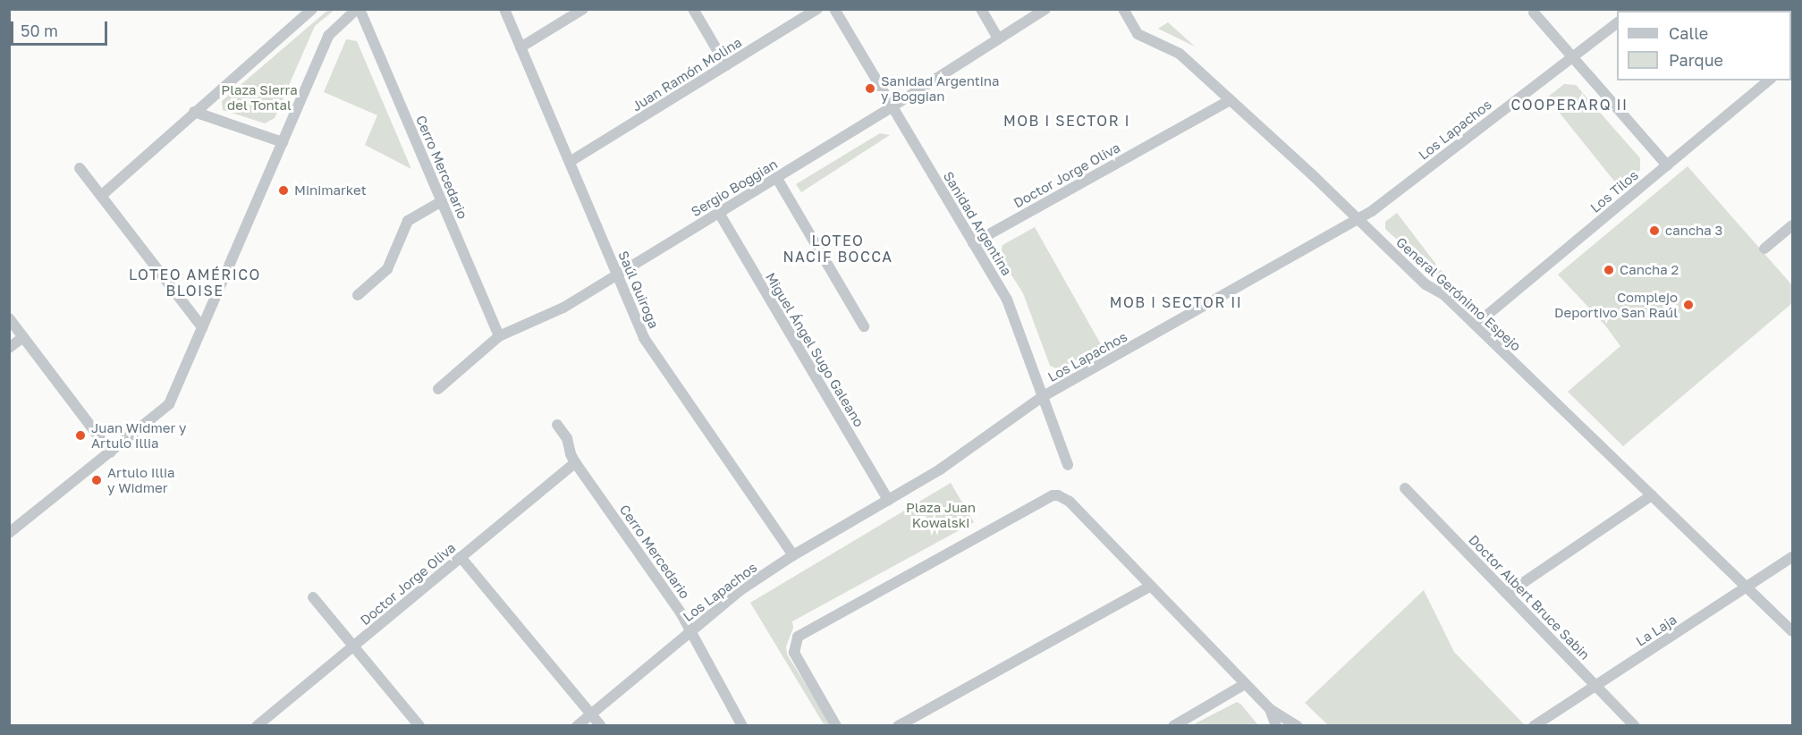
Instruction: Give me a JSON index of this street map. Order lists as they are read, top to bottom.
{
  "streets": {
    "street": [
      "Juan Ramón Molina",
      "Los Lapachos",
      "Cerro Mercedario",
      "Doctor Jorge Oliva",
      "Sergio Boggian",
      "Los Tilos",
      "Sanidad Argentina",
      "Saúl Quiroga",
      "General Gerónimo Espejo",
      "Miguel Ángel Sugo Galeano",
      "Doctor Albert Bruce Sabin",
      "La Laja"
    ]
  },
  "crossings": [
    ["Juan Ramón Molina", "Saúl Quiroga"],
    ["Los Lapachos", "Cerro Mercedario"],
    ["Los Lapachos", "Sanidad Argentina"],
    ["Los Lapachos", "Saúl Quiroga"],
    ["Los Lapachos", "General Gerónimo Espejo"],
    ["Los Lapachos", "Miguel Ángel Sugo Galeano"],
    ["Cerro Mercedario", "Doctor Jorge Oliva"],
    ["Cerro Mercedario", "Sergio Boggian"],
    ["Doctor Jorge Oliva", "Sanidad Argentina"],
    ["Doctor Jorge Oliva", "General Gerónimo Espejo"],
    ["Sergio Boggian", "Sanidad Argentina"],
    ["Sergio Boggian", "Saúl Quiroga"],
    ["Sergio Boggian", "Miguel Ángel Sugo Galeano"],
    ["Los Tilos", "General Gerónimo Espejo"],
    ["General Gerónimo Espejo", "La Laja"],
    ["Doctor Albert Bruce Sabin", "La Laja"]
  ],
  "districts": [
    "COOPERARQ II",
    "MOB I SECTOR I",
    "LOTEO NACIF BOCCA",
    "LOTEO AMÉRICO BLOISE",
    "MOB I SECTOR II"
  ],
  "parks": ["Plaza Sierra del Tontal", "Plaza Juan Kowalski"],
  "places": [
    "Sanidad Argentina y Boggian",
    "Minimarket",
    "cancha 3",
    "Cancha 2",
    "Complejo Deportivo San Raúl",
    "Juan Widmer y Artulo Illia",
    "Artulo Illia y Widmer"
  ],
  "legend": ["Calle", "Parque"],
  "scale_bar": "50 m"
}
